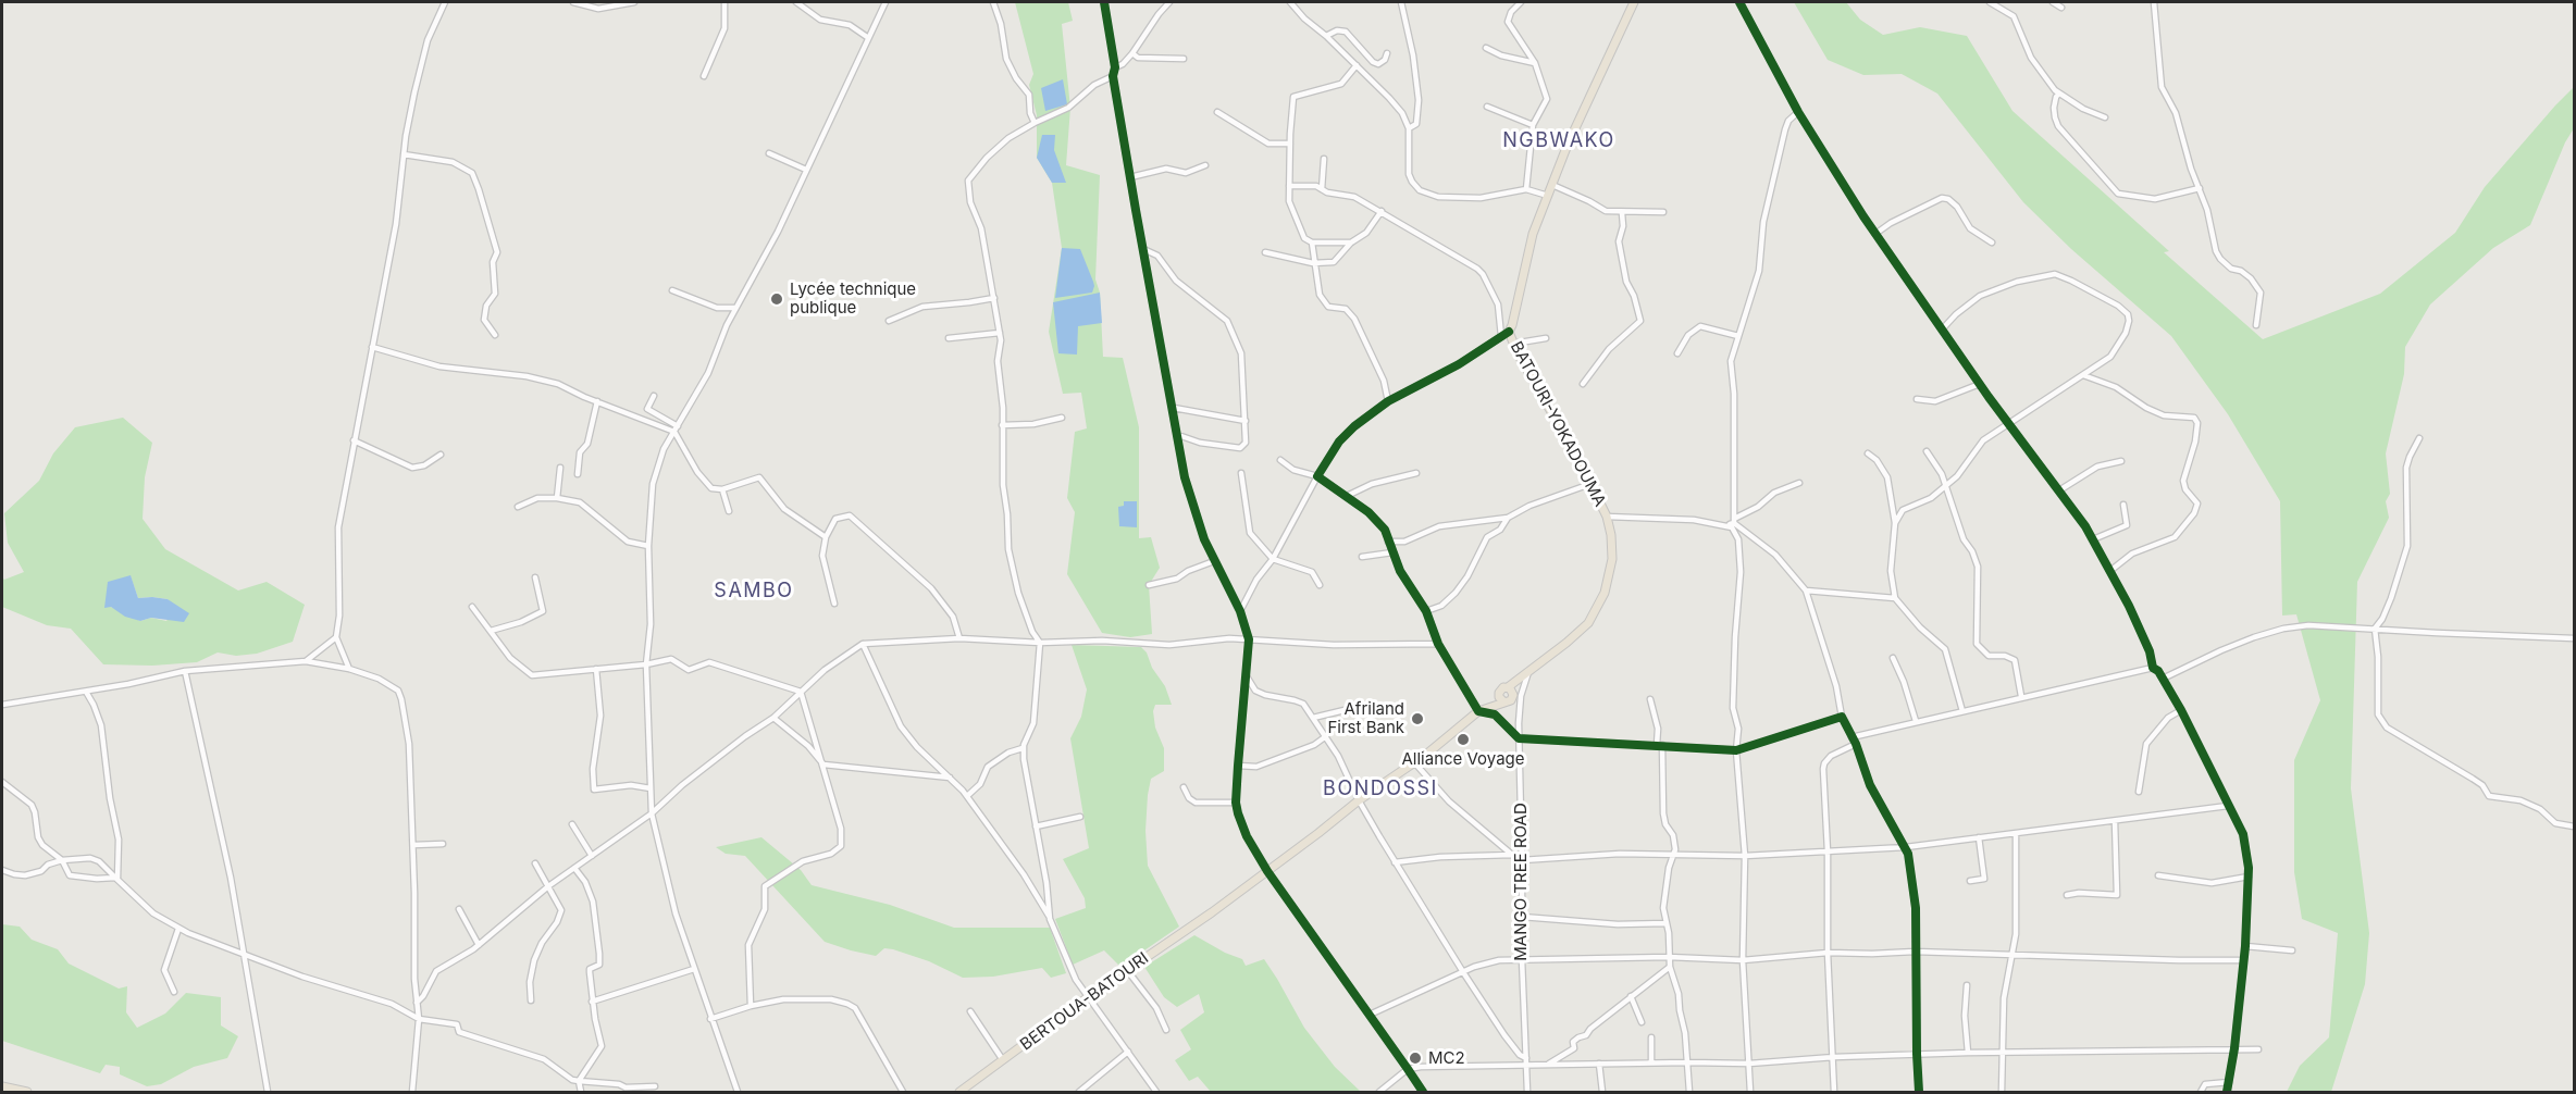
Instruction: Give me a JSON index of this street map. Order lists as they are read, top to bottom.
{
  "streets": {
    "highway": ["BATOURI-YOKADOUMA", "BERTOUA-BATOURI"],
    "street": ["MANGO TREE ROAD"]
  },
  "crossings": [
    ["BATOURI-YOKADOUMA", "MANGO TREE ROAD"]
  ],
  "districts": ["NGBWAKO", "SAMBO", "BONDOSSI"],
  "places": [
    "Lycée technique publique",
    "Afriland First Bank",
    "Alliance Voyage",
    "MC2"
  ]
}
